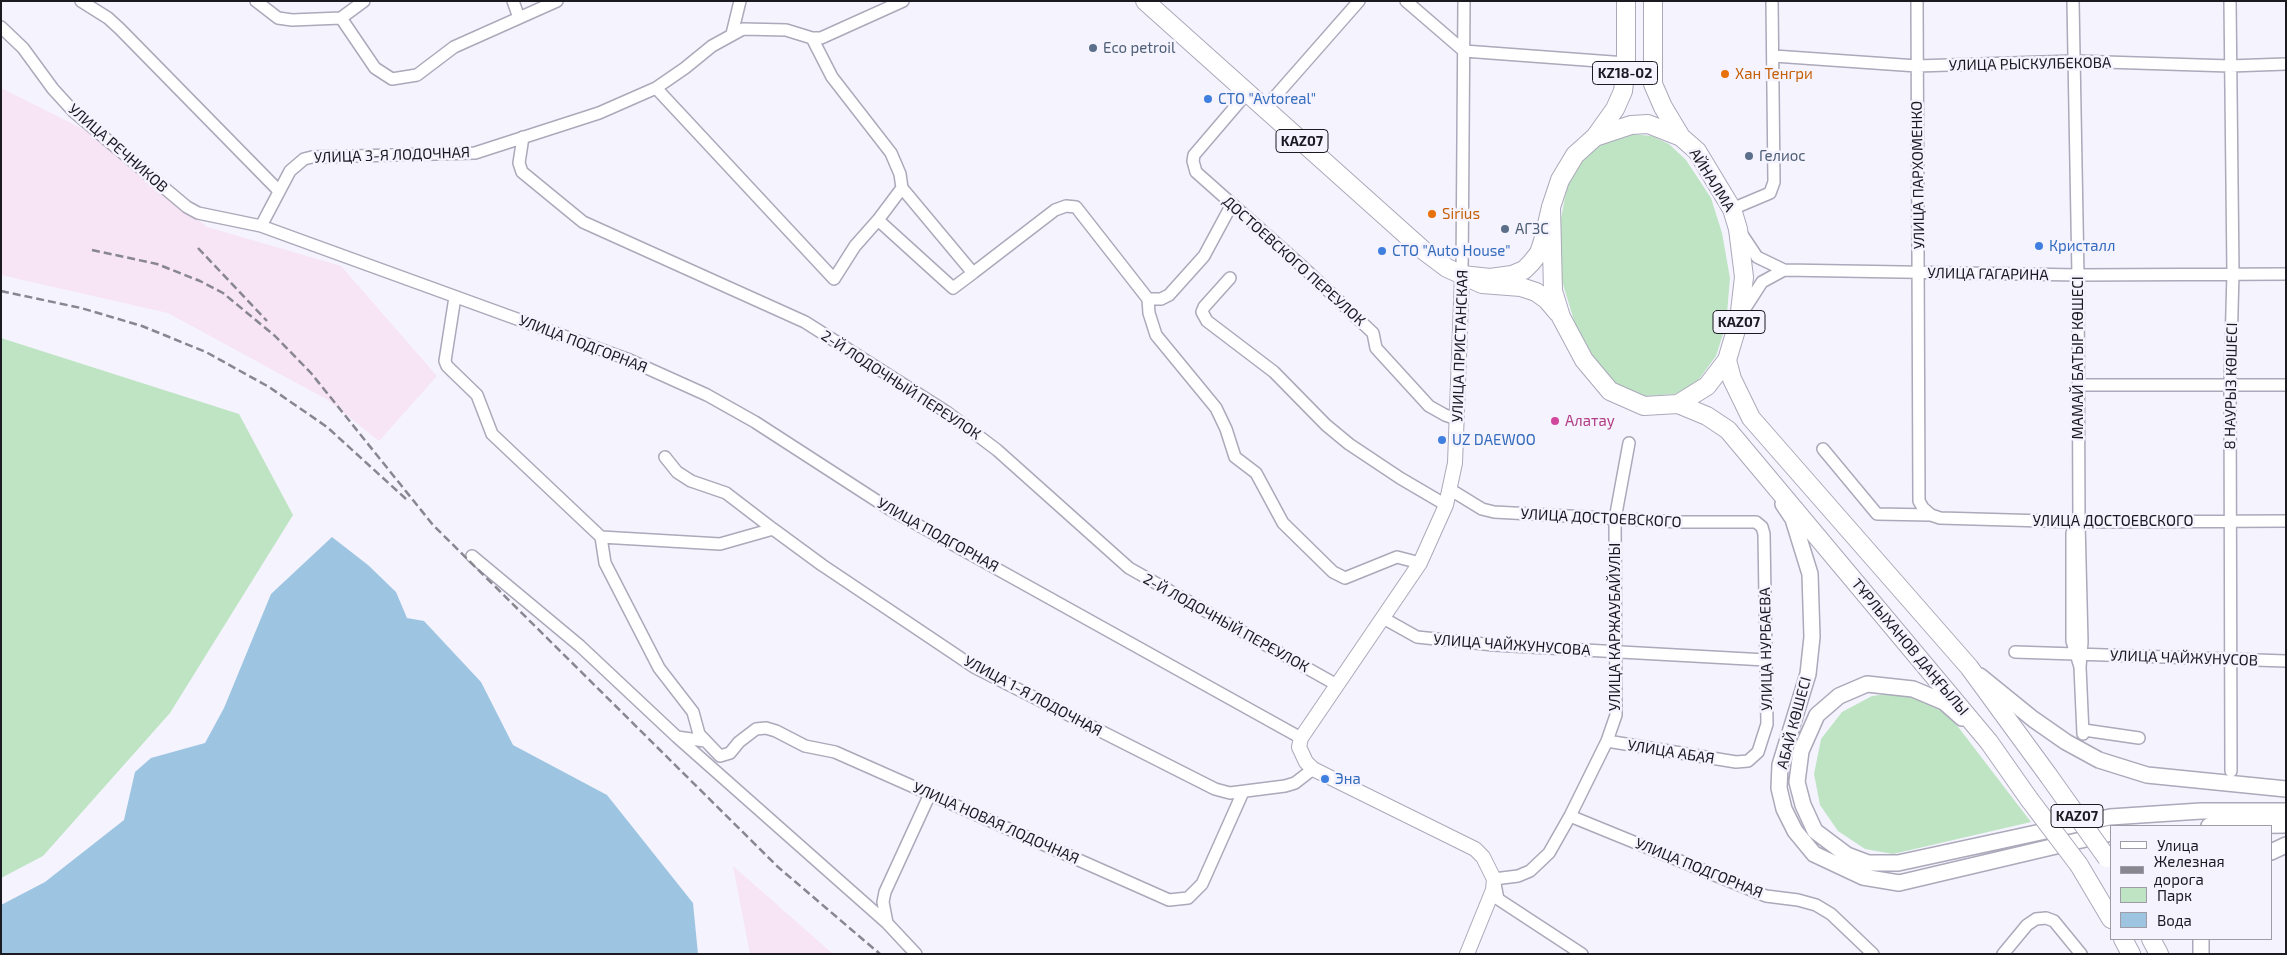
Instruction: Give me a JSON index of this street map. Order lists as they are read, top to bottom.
{
  "streets": {
    "highway": [
      "KZ18-02",
      "KAZ07",
      "АЙНАЛМА",
      "ТҰРЛЫХАНОВ ДАҢҒЫЛЫ"
    ],
    "main road": ["АБАЙ КӨШЕСІ"],
    "street": [
      "УЛИЦА РЫСКУЛБЕКОВА",
      "УЛИЦА РЕЧНИКОВ",
      "УЛИЦА 3-Я ЛОДОЧНАЯ",
      "УЛИЦА ПАРХОМЕНКО",
      "ДОСТОЕВСКОГО ПЕРЕУЛОК",
      "УЛИЦА ГАГАРИНА",
      "УЛИЦА ПОДГОРНАЯ",
      "УЛИЦА ПРИСТАНСКАЯ",
      "МАМАЙ БАТЫР КӨШЕСІ",
      "2-Й ЛОДОЧНЫЙ ПЕРЕУЛОК",
      "8 НАУРЫЗ КӨШЕСІ",
      "УЛИЦА ДОСТОЕВСКОГО",
      "УЛИЦА КАРЖАУБАЙУЛЫ",
      "УЛИЦА ЧАЙЖУНУСОВА",
      "УЛИЦА НУРБАЕВА",
      "УЛИЦА ЧАЙЖУНУСОВ",
      "УЛИЦА 1-Я ЛОДОЧНАЯ",
      "УЛИЦА АБАЯ",
      "УЛИЦА НОВАЯ ЛОДОЧНАЯ"
    ]
  },
  "crossings": [
    ["УЛИЦА РЫСКУЛБЕКОВА", "УЛИЦА ПАРХОМЕНКО"],
    ["УЛИЦА РЫСКУЛБЕКОВА", "МАМАЙ БАТЫР КӨШЕСІ"],
    ["УЛИЦА РЫСКУЛБЕКОВА", "8 НАУРЫЗ КӨШЕСІ"],
    ["KZ18-02", "АЙНАЛМА"],
    ["KAZ07", "АЙНАЛМА"],
    ["KAZ07", "ДОСТОЕВСКОГО ПЕРЕУЛОК"],
    ["KAZ07", "УЛИЦА ПРИСТАНСКАЯ"],
    ["УЛИЦА РЕЧНИКОВ", "УЛИЦА 3-Я ЛОДОЧНАЯ"],
    ["УЛИЦА РЕЧНИКОВ", "УЛИЦА ПОДГОРНАЯ"],
    ["УЛИЦА 3-Я ЛОДОЧНАЯ", "УЛИЦА ПОДГОРНАЯ"],
    ["УЛИЦА 3-Я ЛОДОЧНАЯ", "2-Й ЛОДОЧНЫЙ ПЕРЕУЛОК"],
    ["УЛИЦА ПАРХОМЕНКО", "УЛИЦА ГАГАРИНА"],
    ["УЛИЦА ПАРХОМЕНКО", "УЛИЦА ДОСТОЕВСКОГО"],
    ["АЙНАЛМА", "УЛИЦА ГАГАРИНА"],
    ["АЙНАЛМА", "ТҰРЛЫХАНОВ ДАҢҒЫЛЫ"],
    ["ДОСТОЕВСКОГО ПЕРЕУЛОК", "УЛИЦА ПРИСТАНСКАЯ"],
    ["УЛИЦА ГАГАРИНА", "МАМАЙ БАТЫР КӨШЕСІ"],
    ["УЛИЦА ГАГАРИНА", "8 НАУРЫЗ КӨШЕСІ"],
    ["УЛИЦА ПОДГОРНАЯ", "УЛИЦА ПРИСТАНСКАЯ"],
    ["УЛИЦА ПОДГОРНАЯ", "УЛИЦА КАРЖАУБАЙУЛЫ"],
    ["УЛИЦА ПРИСТАНСКАЯ", "2-Й ЛОДОЧНЫЙ ПЕРЕУЛОК"],
    ["УЛИЦА ПРИСТАНСКАЯ", "УЛИЦА ДОСТОЕВСКОГО"],
    ["УЛИЦА ПРИСТАНСКАЯ", "УЛИЦА ЧАЙЖУНУСОВА"],
    ["МАМАЙ БАТЫР КӨШЕСІ", "УЛИЦА ДОСТОЕВСКОГО"],
    ["МАМАЙ БАТЫР КӨШЕСІ", "УЛИЦА ЧАЙЖУНУСОВ"],
    ["8 НАУРЫЗ КӨШЕСІ", "УЛИЦА ДОСТОЕВСКОГО"],
    ["8 НАУРЫЗ КӨШЕСІ", "УЛИЦА ЧАЙЖУНУСОВ"],
    ["УЛИЦА ДОСТОЕВСКОГО", "УЛИЦА КАРЖАУБАЙУЛЫ"],
    ["УЛИЦА ДОСТОЕВСКОГО", "УЛИЦА НУРБАЕВА"],
    ["УЛИЦА КАРЖАУБАЙУЛЫ", "УЛИЦА ЧАЙЖУНУСОВА"],
    ["УЛИЦА КАРЖАУБАЙУЛЫ", "УЛИЦА АБАЯ"],
    ["УЛИЦА ЧАЙЖУНУСОВА", "УЛИЦА НУРБАЕВА"],
    ["ТҰРЛЫХАНОВ ДАҢҒЫЛЫ", "АБАЙ КӨШЕСІ"],
    ["УЛИЦА НУРБАЕВА", "УЛИЦА АБАЯ"],
    ["УЛИЦА 1-Я ЛОДОЧНАЯ", "УЛИЦА НОВАЯ ЛОДОЧНАЯ"]
  ],
  "places": [
    "Eco petroil",
    "Хан Тенгри",
    "СТО \"Avtoreal\"",
    "Гелиос",
    "Sirius",
    "АГЗС",
    "Кристалл",
    "СТО \"Auto House\"",
    "Алатау",
    "UZ DAEWOO",
    "Эна"
  ],
  "legend": [
    "Улица",
    "Железная дорога",
    "Парк",
    "Вода"
  ]
}
